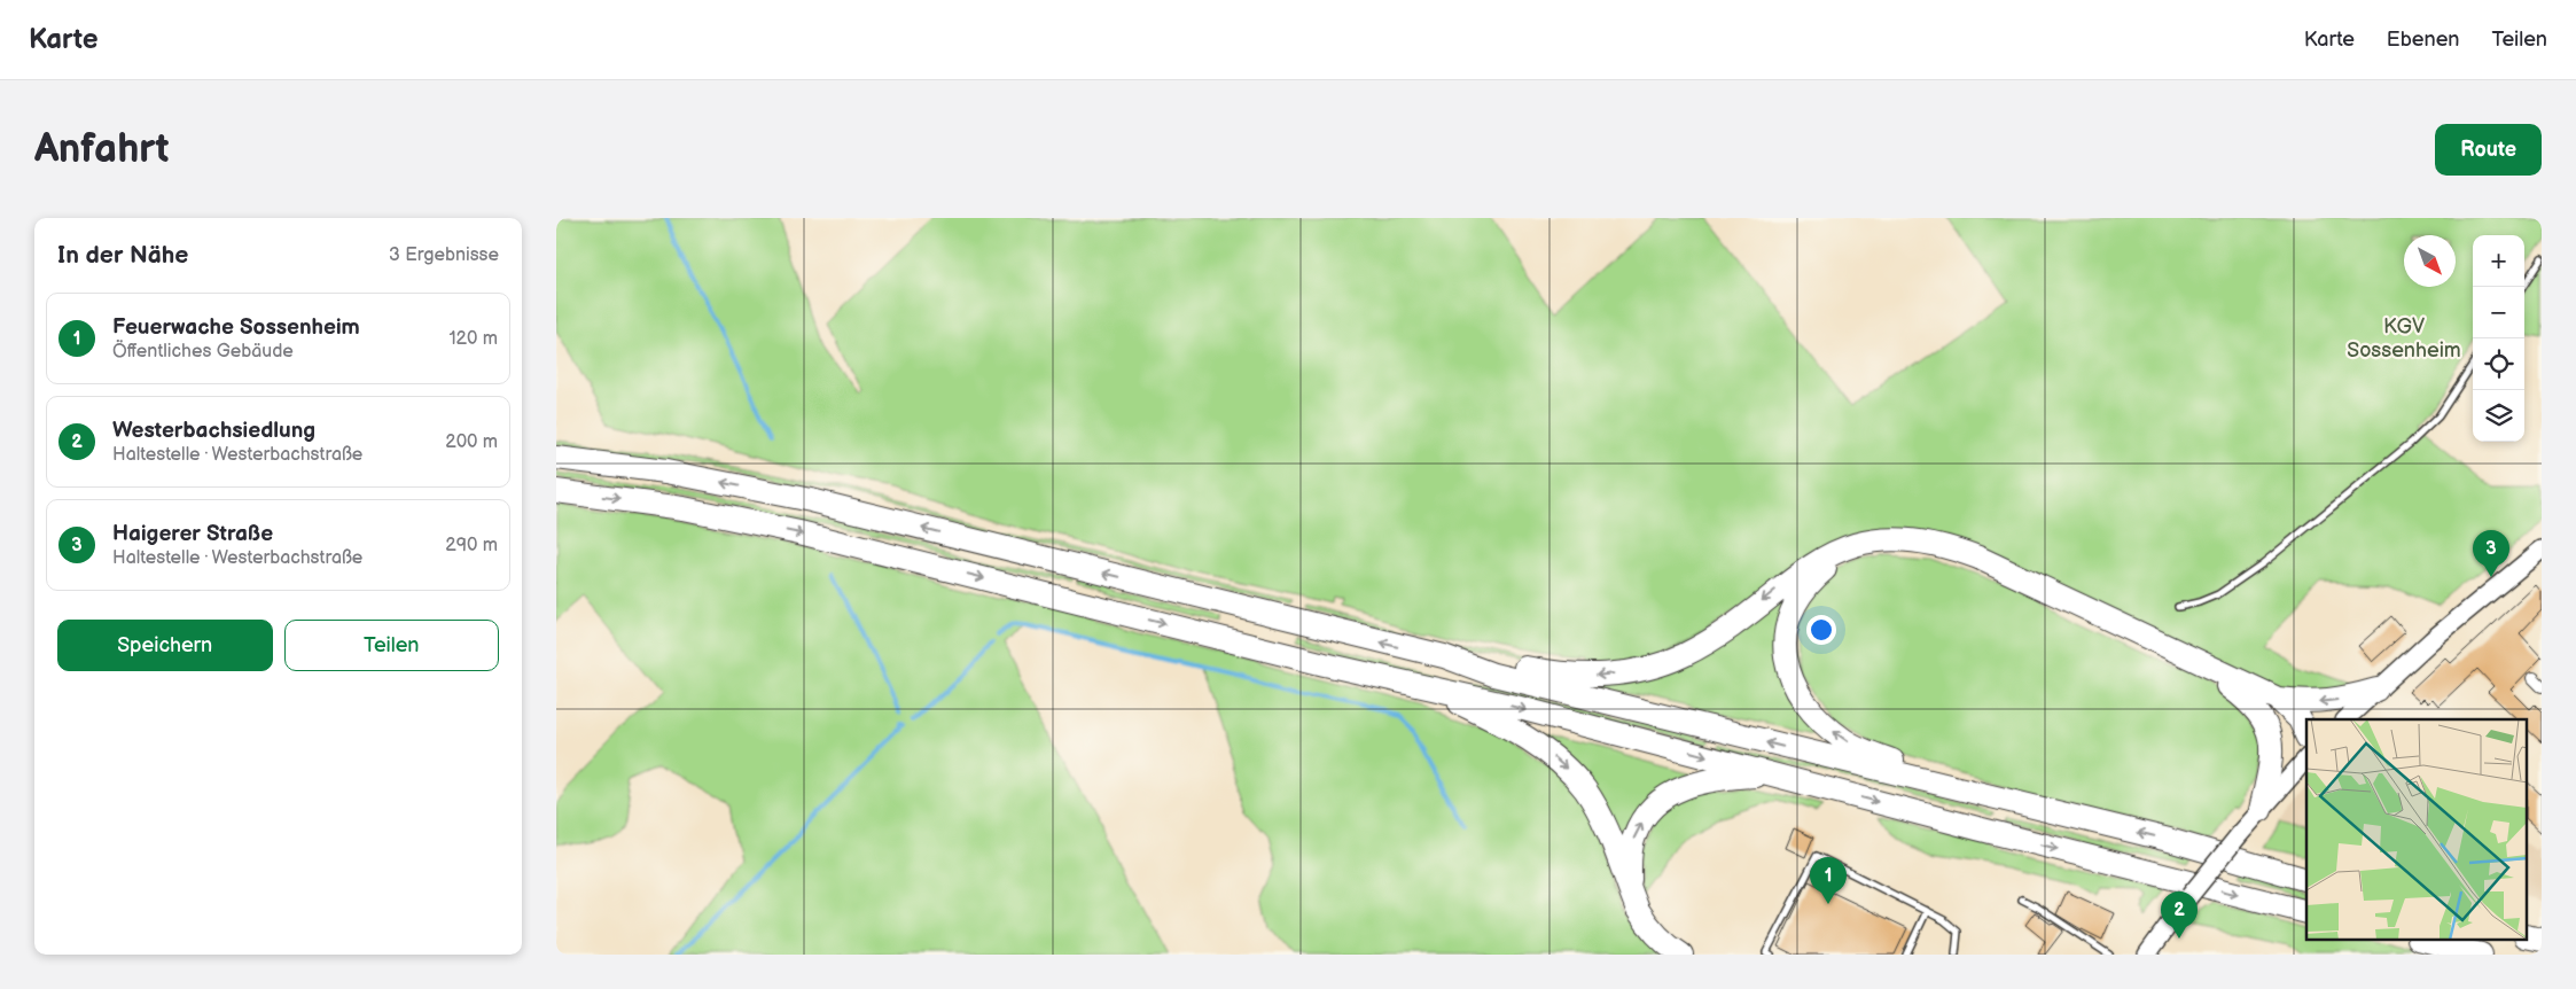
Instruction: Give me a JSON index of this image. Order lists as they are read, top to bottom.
{
  "parks": ["KGV Sossenheim"],
  "north": "bottom right",
  "page": {
    "header": "Karte",
    "nav": ["Karte", "Ebenen", "Teilen"],
    "buttons": [
      "Route",
      ["Speichern", "Teilen"]
    ],
    "title": "Anfahrt",
    "heading": ["In der Nähe", "3 Ergebnisse"],
    "map_buttons": ["+", "−"],
    "list": [
      {
        "mark": "1",
        "name": "Feuerwache Sossenheim",
        "note": "Öffentliches Gebäude",
        "value": "120 m"
      },
      {
        "mark": "2",
        "name": "Westerbachsiedlung",
        "note": "Haltestelle · Westerbachstraße",
        "value": "200 m"
      },
      {
        "mark": "3",
        "name": "Haigerer Straße",
        "note": "Haltestelle · Westerbachstraße",
        "value": "290 m"
      }
    ],
    "pins": ["3", "1", "2"]
  }
}
